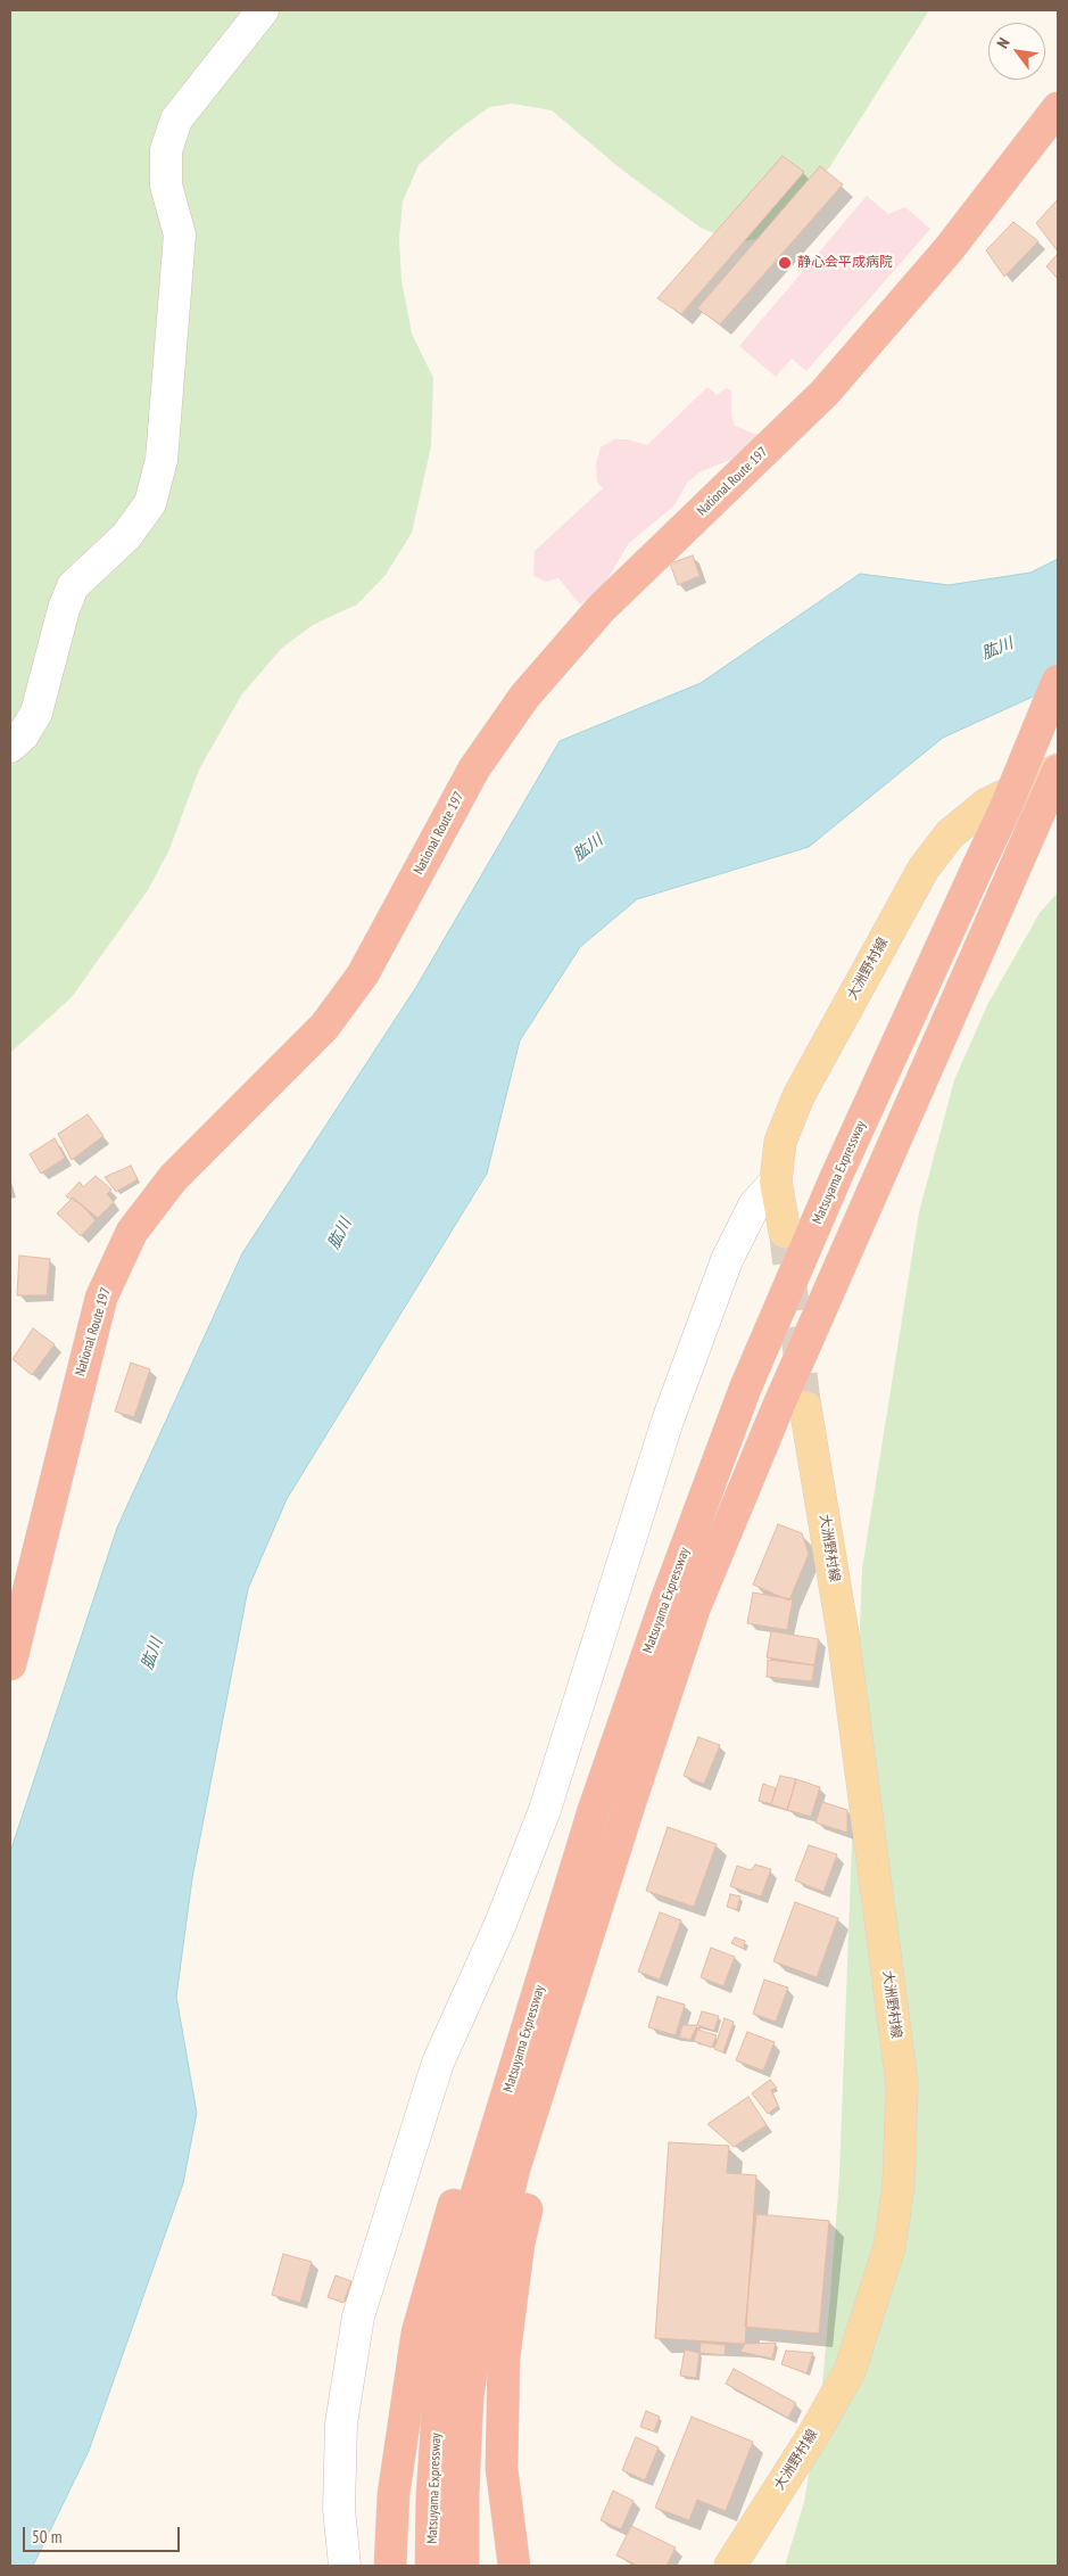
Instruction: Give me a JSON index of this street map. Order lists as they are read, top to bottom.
{
  "streets": {
    "highway": ["National Route 197", "Matsuyama Expressway"],
    "main road": ["大洲野村線"]
  },
  "crossings": [
    ["大洲野村線", "Matsuyama Expressway"]
  ],
  "water": ["肱川"],
  "places": ["静心会平成病院"],
  "scale_bar": "50 m",
  "north": "top left"
}
